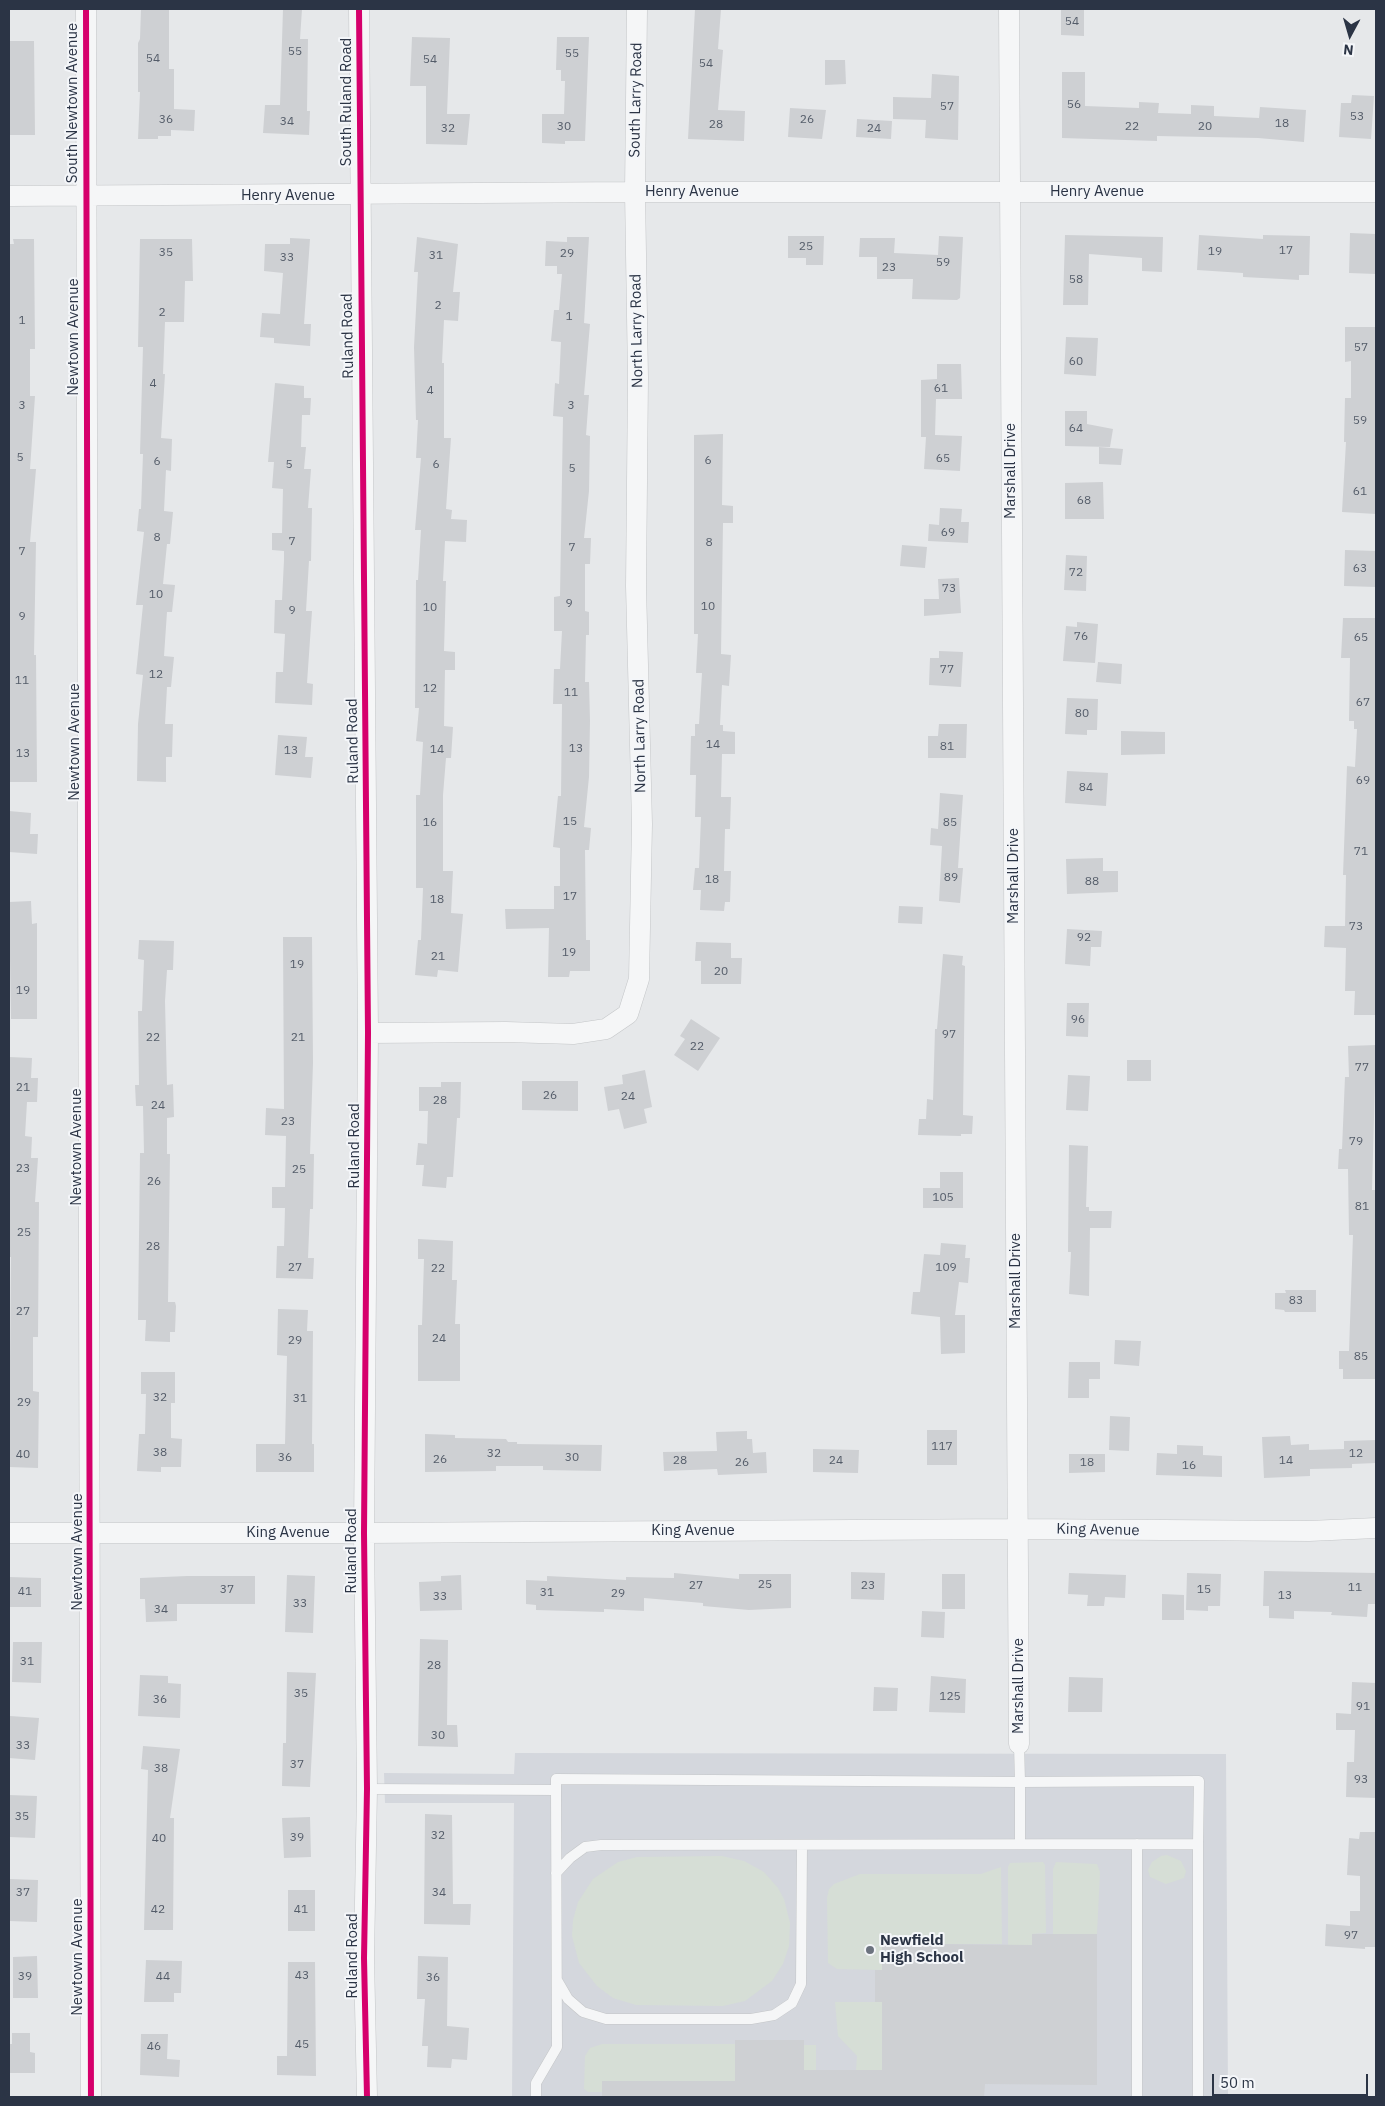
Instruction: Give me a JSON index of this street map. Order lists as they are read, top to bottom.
{
  "streets": {
    "street": [
      "South Larry Road",
      "South Ruland Road",
      "South Newtown Avenue",
      "Henry Avenue",
      "North Larry Road",
      "Ruland Road",
      "Newtown Avenue",
      "Marshall Drive",
      "King Avenue"
    ]
  },
  "crossings": [
    ["South Larry Road", "Henry Avenue"],
    ["South Larry Road", "North Larry Road"],
    ["South Ruland Road", "Henry Avenue"],
    ["South Ruland Road", "Ruland Road"],
    ["South Newtown Avenue", "Henry Avenue"],
    ["South Newtown Avenue", "Newtown Avenue"],
    ["Henry Avenue", "North Larry Road"],
    ["Henry Avenue", "Ruland Road"],
    ["Henry Avenue", "Newtown Avenue"],
    ["Henry Avenue", "Marshall Drive"],
    ["North Larry Road", "Ruland Road"],
    ["Ruland Road", "King Avenue"],
    ["Newtown Avenue", "King Avenue"],
    ["Marshall Drive", "King Avenue"]
  ],
  "places": ["Newfield High School"],
  "house_numbers": [
    "54",
    "55",
    "55",
    "54",
    "54",
    "54",
    "56",
    "57",
    "53",
    "36",
    "26",
    "34",
    "18",
    "28",
    "30",
    "22",
    "20",
    "32",
    "24",
    "25",
    "17",
    "19",
    "35",
    "29",
    "31",
    "33",
    "59",
    "23",
    "58",
    "2",
    "2",
    "1",
    "1",
    "57",
    "60",
    "4",
    "61",
    "4",
    "3",
    "3",
    "59",
    "64",
    "5",
    "65",
    "6",
    "6",
    "5",
    "6",
    "5",
    "61",
    "68",
    "69",
    "8",
    "7",
    "8",
    "7",
    "7",
    "63",
    "72",
    "73",
    "10",
    "9",
    "10",
    "10",
    "9",
    "9",
    "76",
    "65",
    "77",
    "12",
    "11",
    "12",
    "11",
    "67",
    "80",
    "14",
    "81",
    "13",
    "14",
    "13",
    "13",
    "69",
    "84",
    "15",
    "16",
    "85",
    "71",
    "89",
    "18",
    "88",
    "17",
    "18",
    "73",
    "92",
    "19",
    "21",
    "19",
    "20",
    "19",
    "96",
    "97",
    "22",
    "21",
    "22",
    "77",
    "21",
    "26",
    "24",
    "28",
    "24",
    "23",
    "79",
    "23",
    "25",
    "26",
    "105",
    "81",
    "25",
    "28",
    "27",
    "109",
    "22",
    "83",
    "27",
    "24",
    "29",
    "85",
    "32",
    "31",
    "29",
    "117",
    "38",
    "32",
    "12",
    "40",
    "36",
    "30",
    "26",
    "28",
    "24",
    "14",
    "26",
    "18",
    "16",
    "25",
    "27",
    "23",
    "11",
    "37",
    "15",
    "41",
    "31",
    "29",
    "13",
    "33",
    "33",
    "34",
    "31",
    "28",
    "35",
    "125",
    "36",
    "91",
    "30",
    "33",
    "37",
    "38",
    "93",
    "35",
    "32",
    "39",
    "40",
    "37",
    "34",
    "42",
    "41",
    "97",
    "43",
    "39",
    "44",
    "36",
    "45",
    "46"
  ],
  "scale_bar": "50 m",
  "north": "bottom"
}
